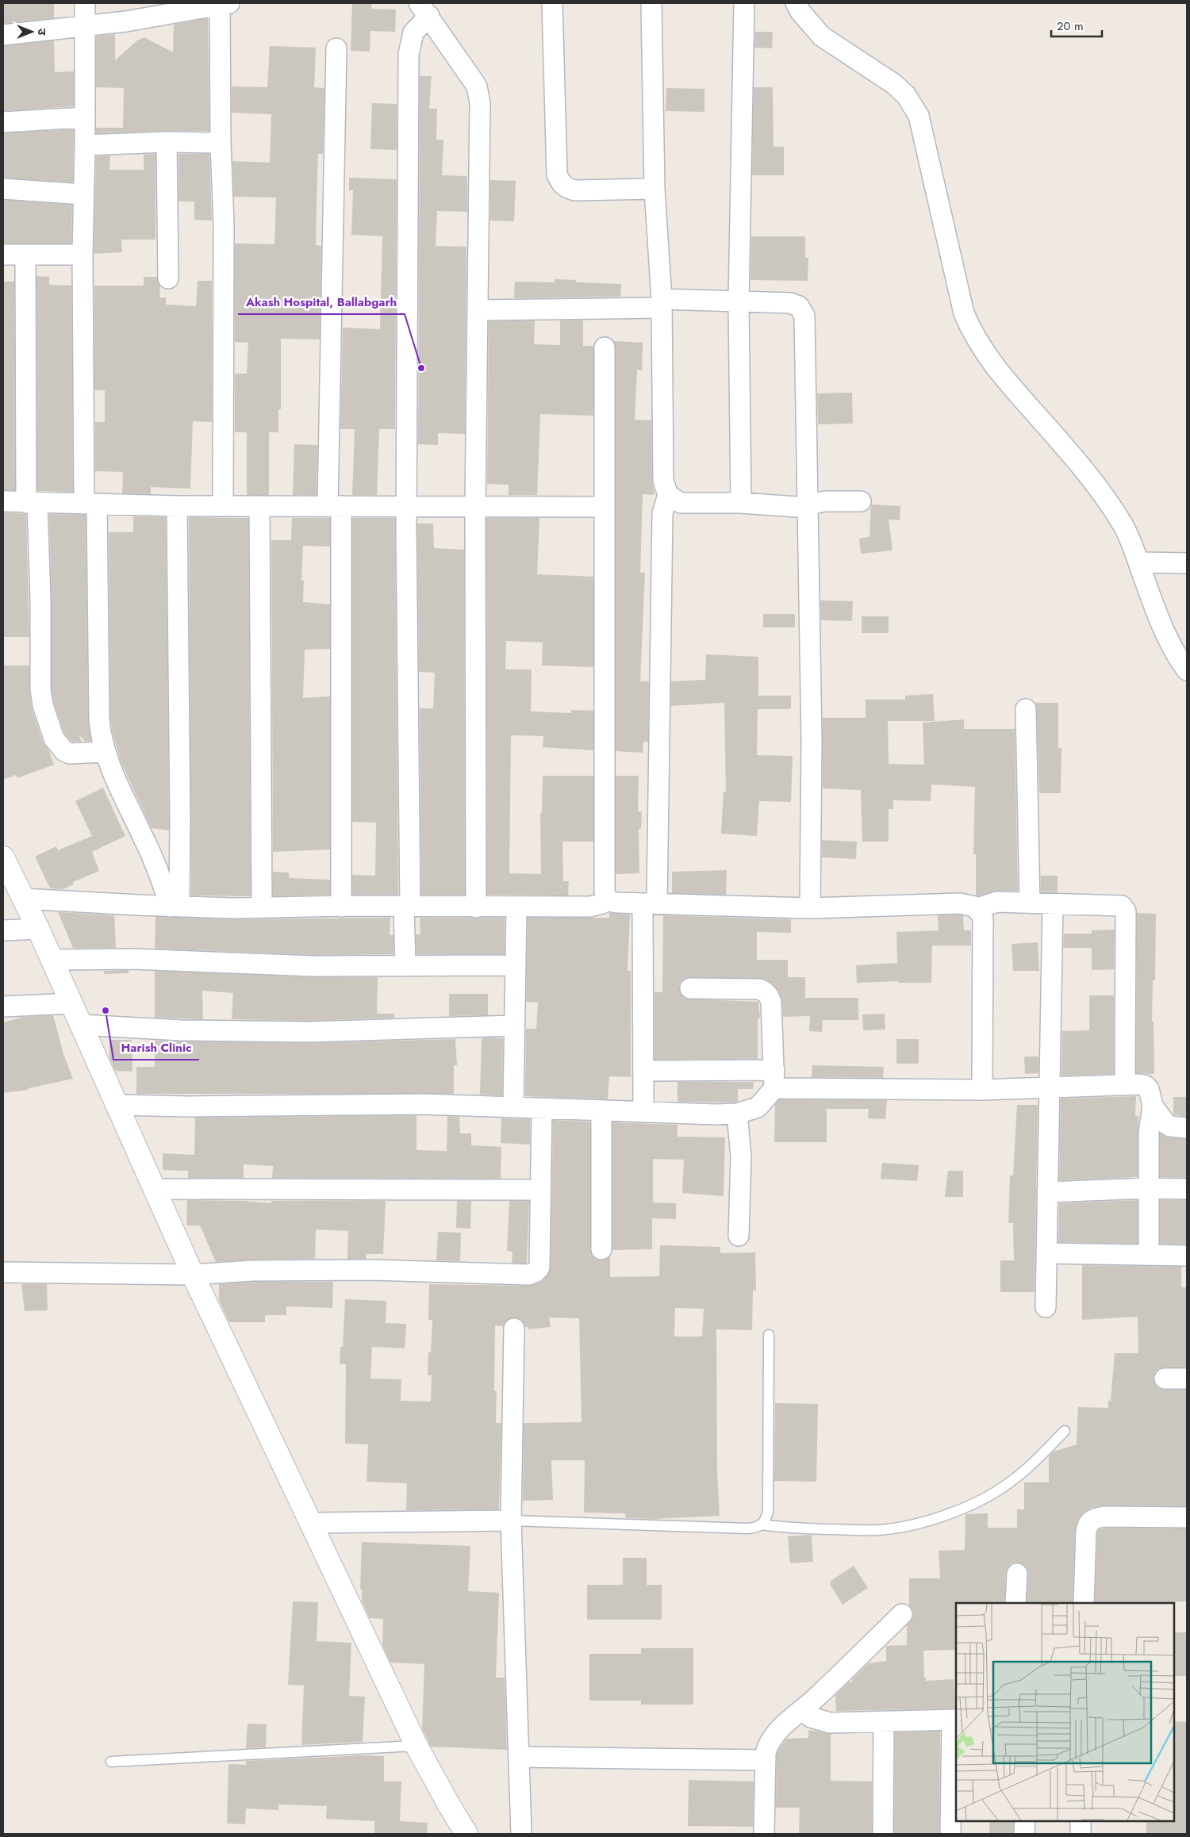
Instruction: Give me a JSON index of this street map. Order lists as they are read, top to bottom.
{
  "places": ["Akash Hospital, Ballabgarh", "Harish Clinic"],
  "scale_bar": "20 m",
  "north": "right"
}
